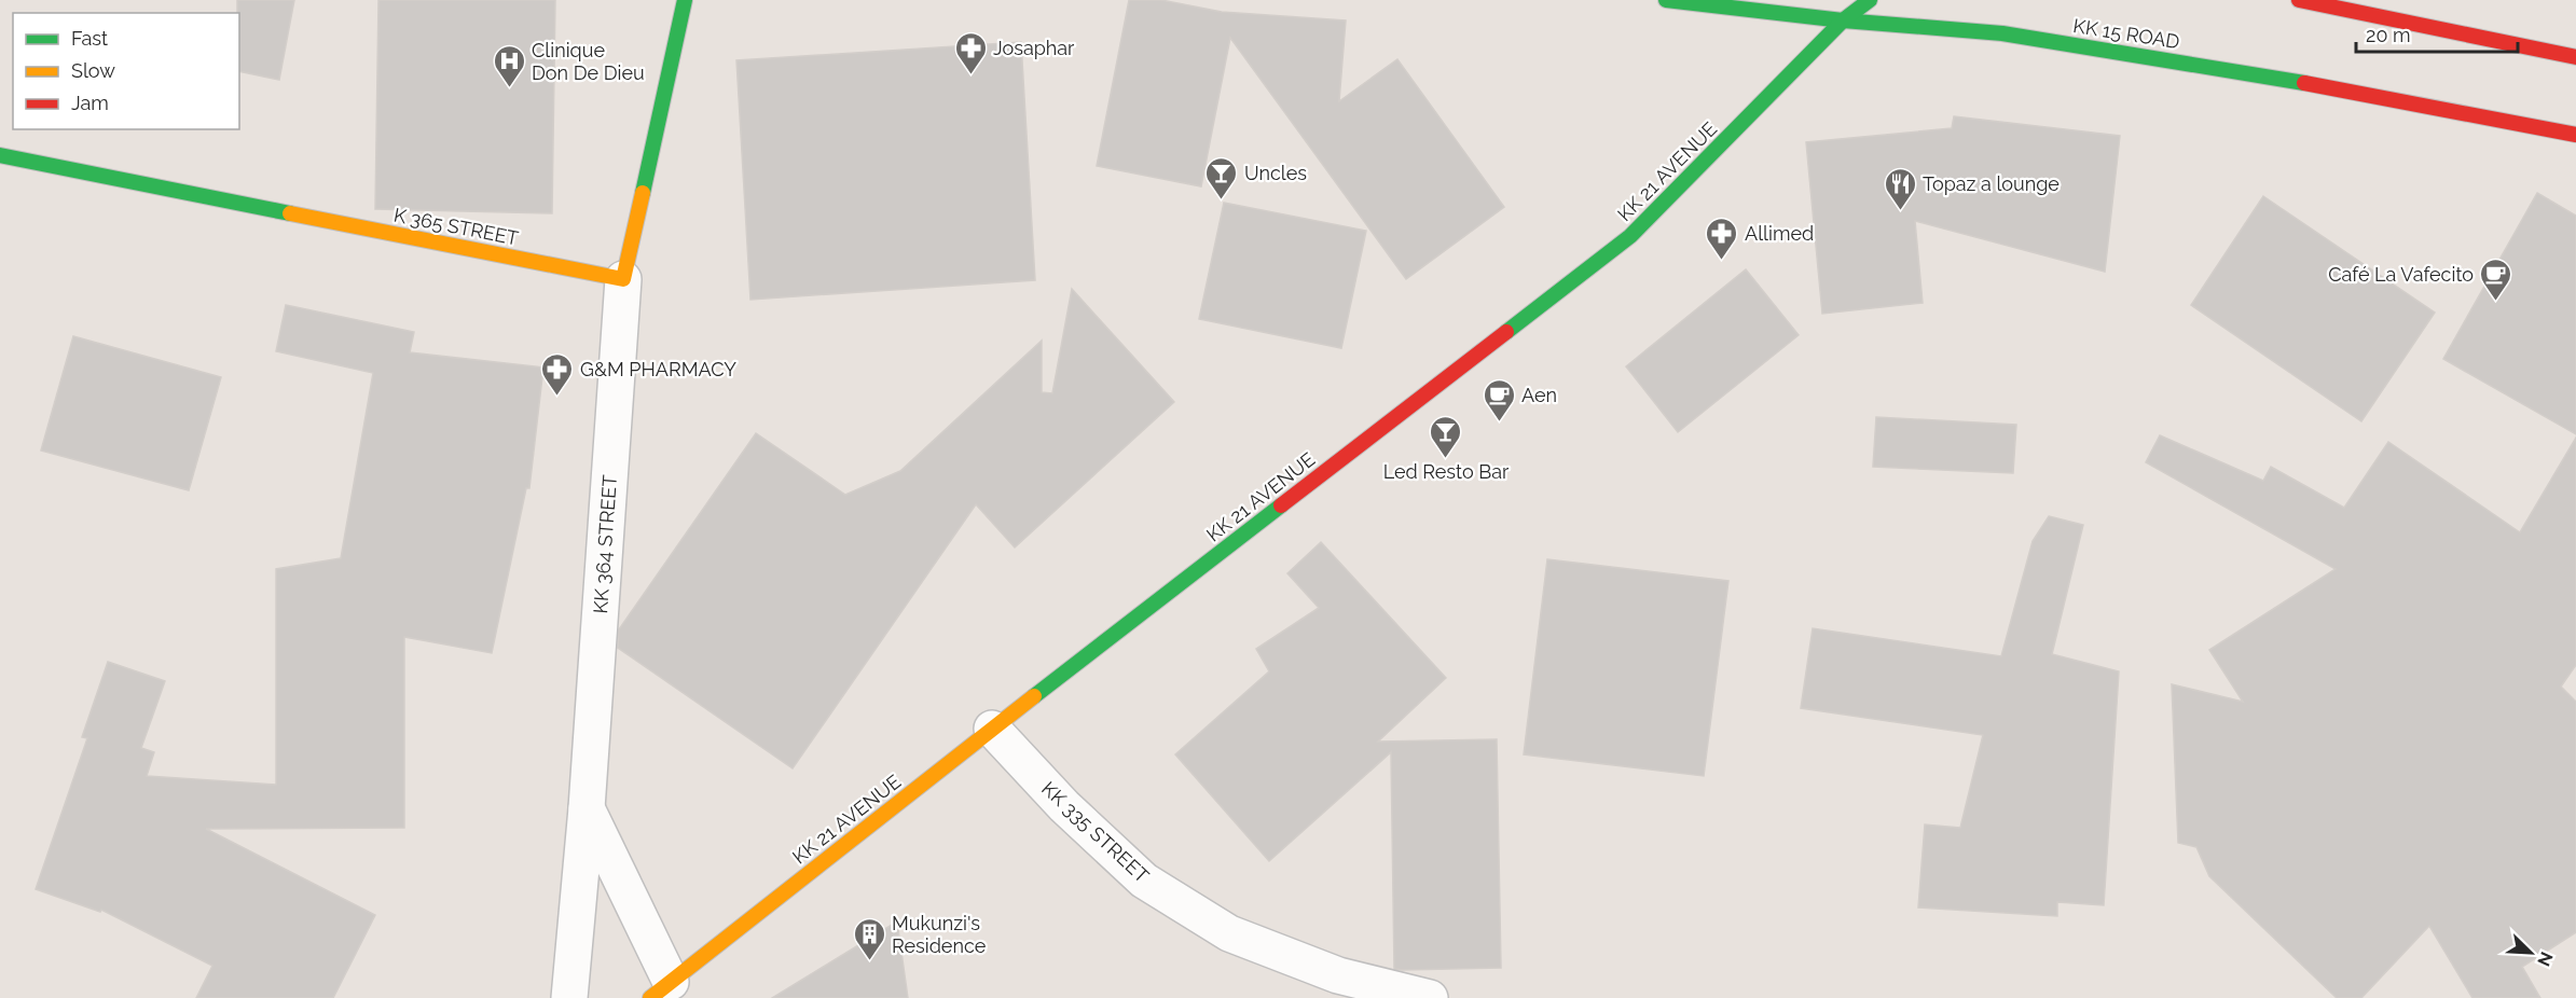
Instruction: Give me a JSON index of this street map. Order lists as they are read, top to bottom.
{
  "streets": {
    "main road": ["KK 15 ROAD", "KK 21 AVENUE", "K 365 STREET"],
    "street": ["KK 364 STREET", "KK 335 STREET"]
  },
  "crossings": [
    ["KK 15 ROAD", "KK 21 AVENUE"],
    ["KK 21 AVENUE", "KK 364 STREET"],
    ["KK 21 AVENUE", "KK 335 STREET"],
    ["K 365 STREET", "KK 364 STREET"]
  ],
  "places": {
    "pharmacy": ["Josaphar", "Allimed", "G&M PHARMACY"],
    "hospital": ["Clinique Don De Dieu"],
    "bar": ["Uncles", "Led Resto Bar"],
    "restaurant": ["Topaz a lounge"],
    "cafe": ["Café La Vafecito", "Aen"],
    "building": ["Mukunzi's Residence"]
  },
  "legend": ["Fast", "Slow", "Jam"],
  "scale_bar": "20 m",
  "north": "bottom right"
}
